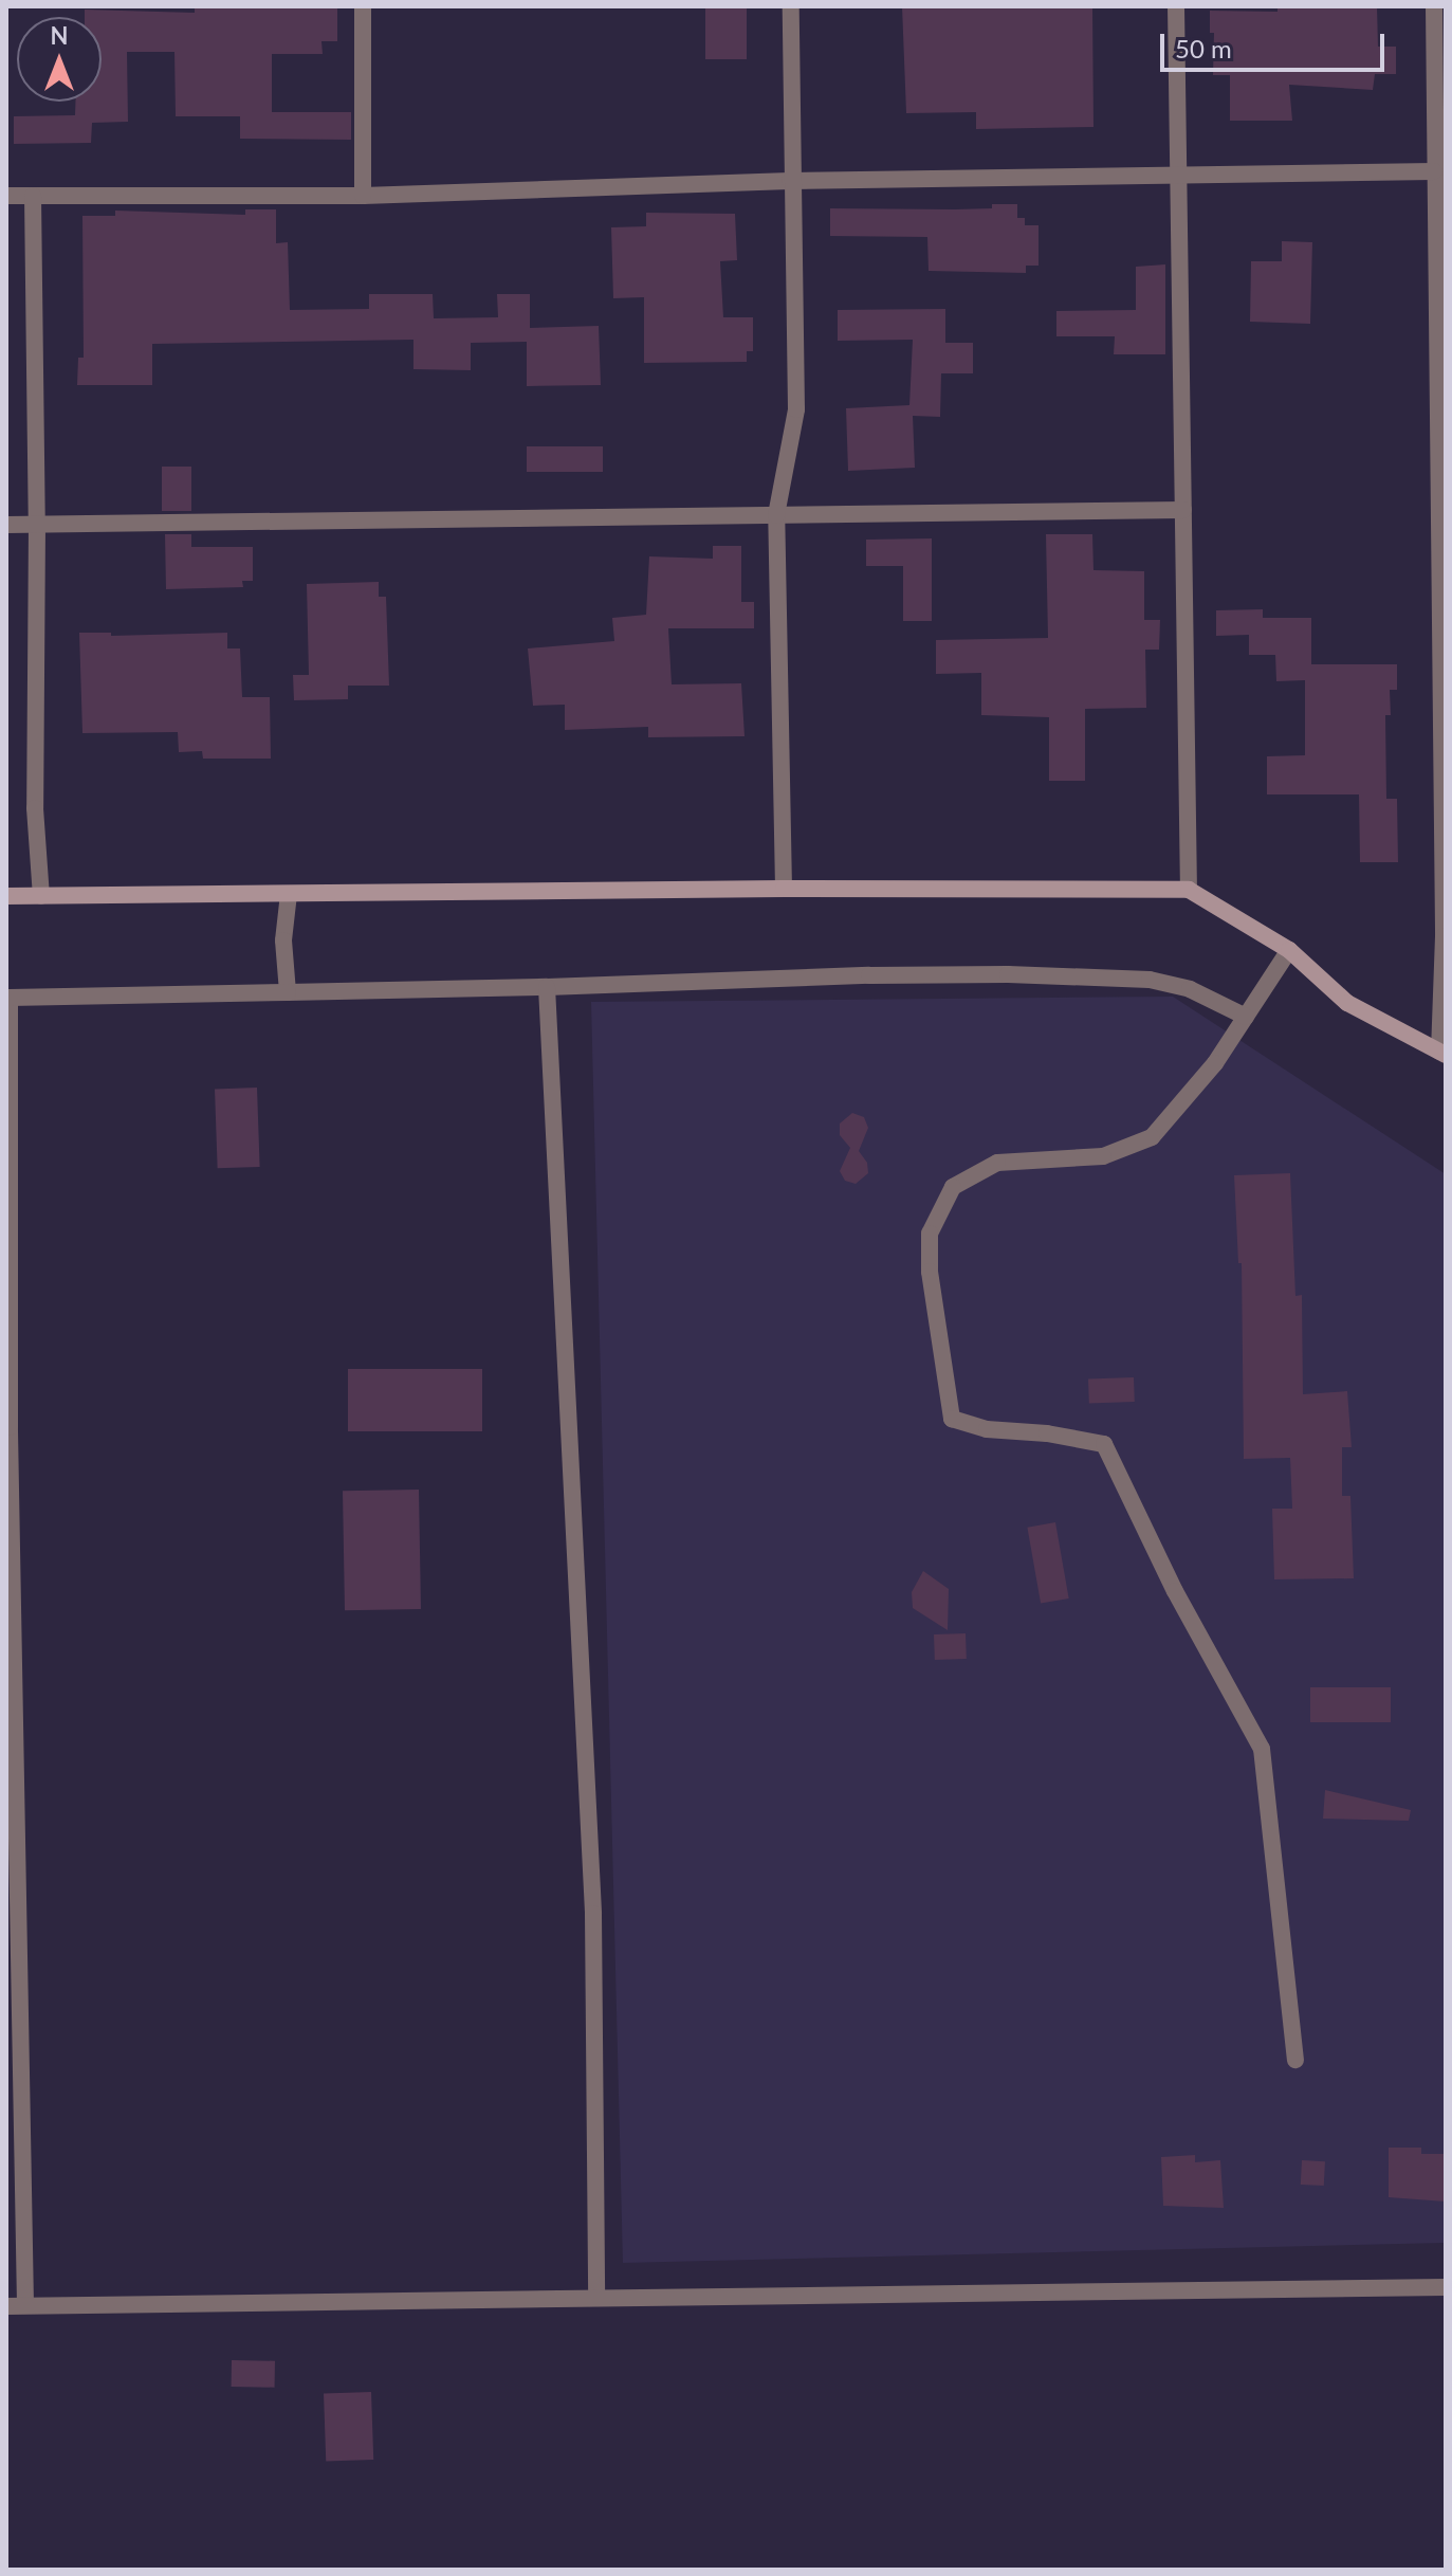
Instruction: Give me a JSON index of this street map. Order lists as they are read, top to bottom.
{
  "scale_bar": "50 m",
  "north": "top"
}
